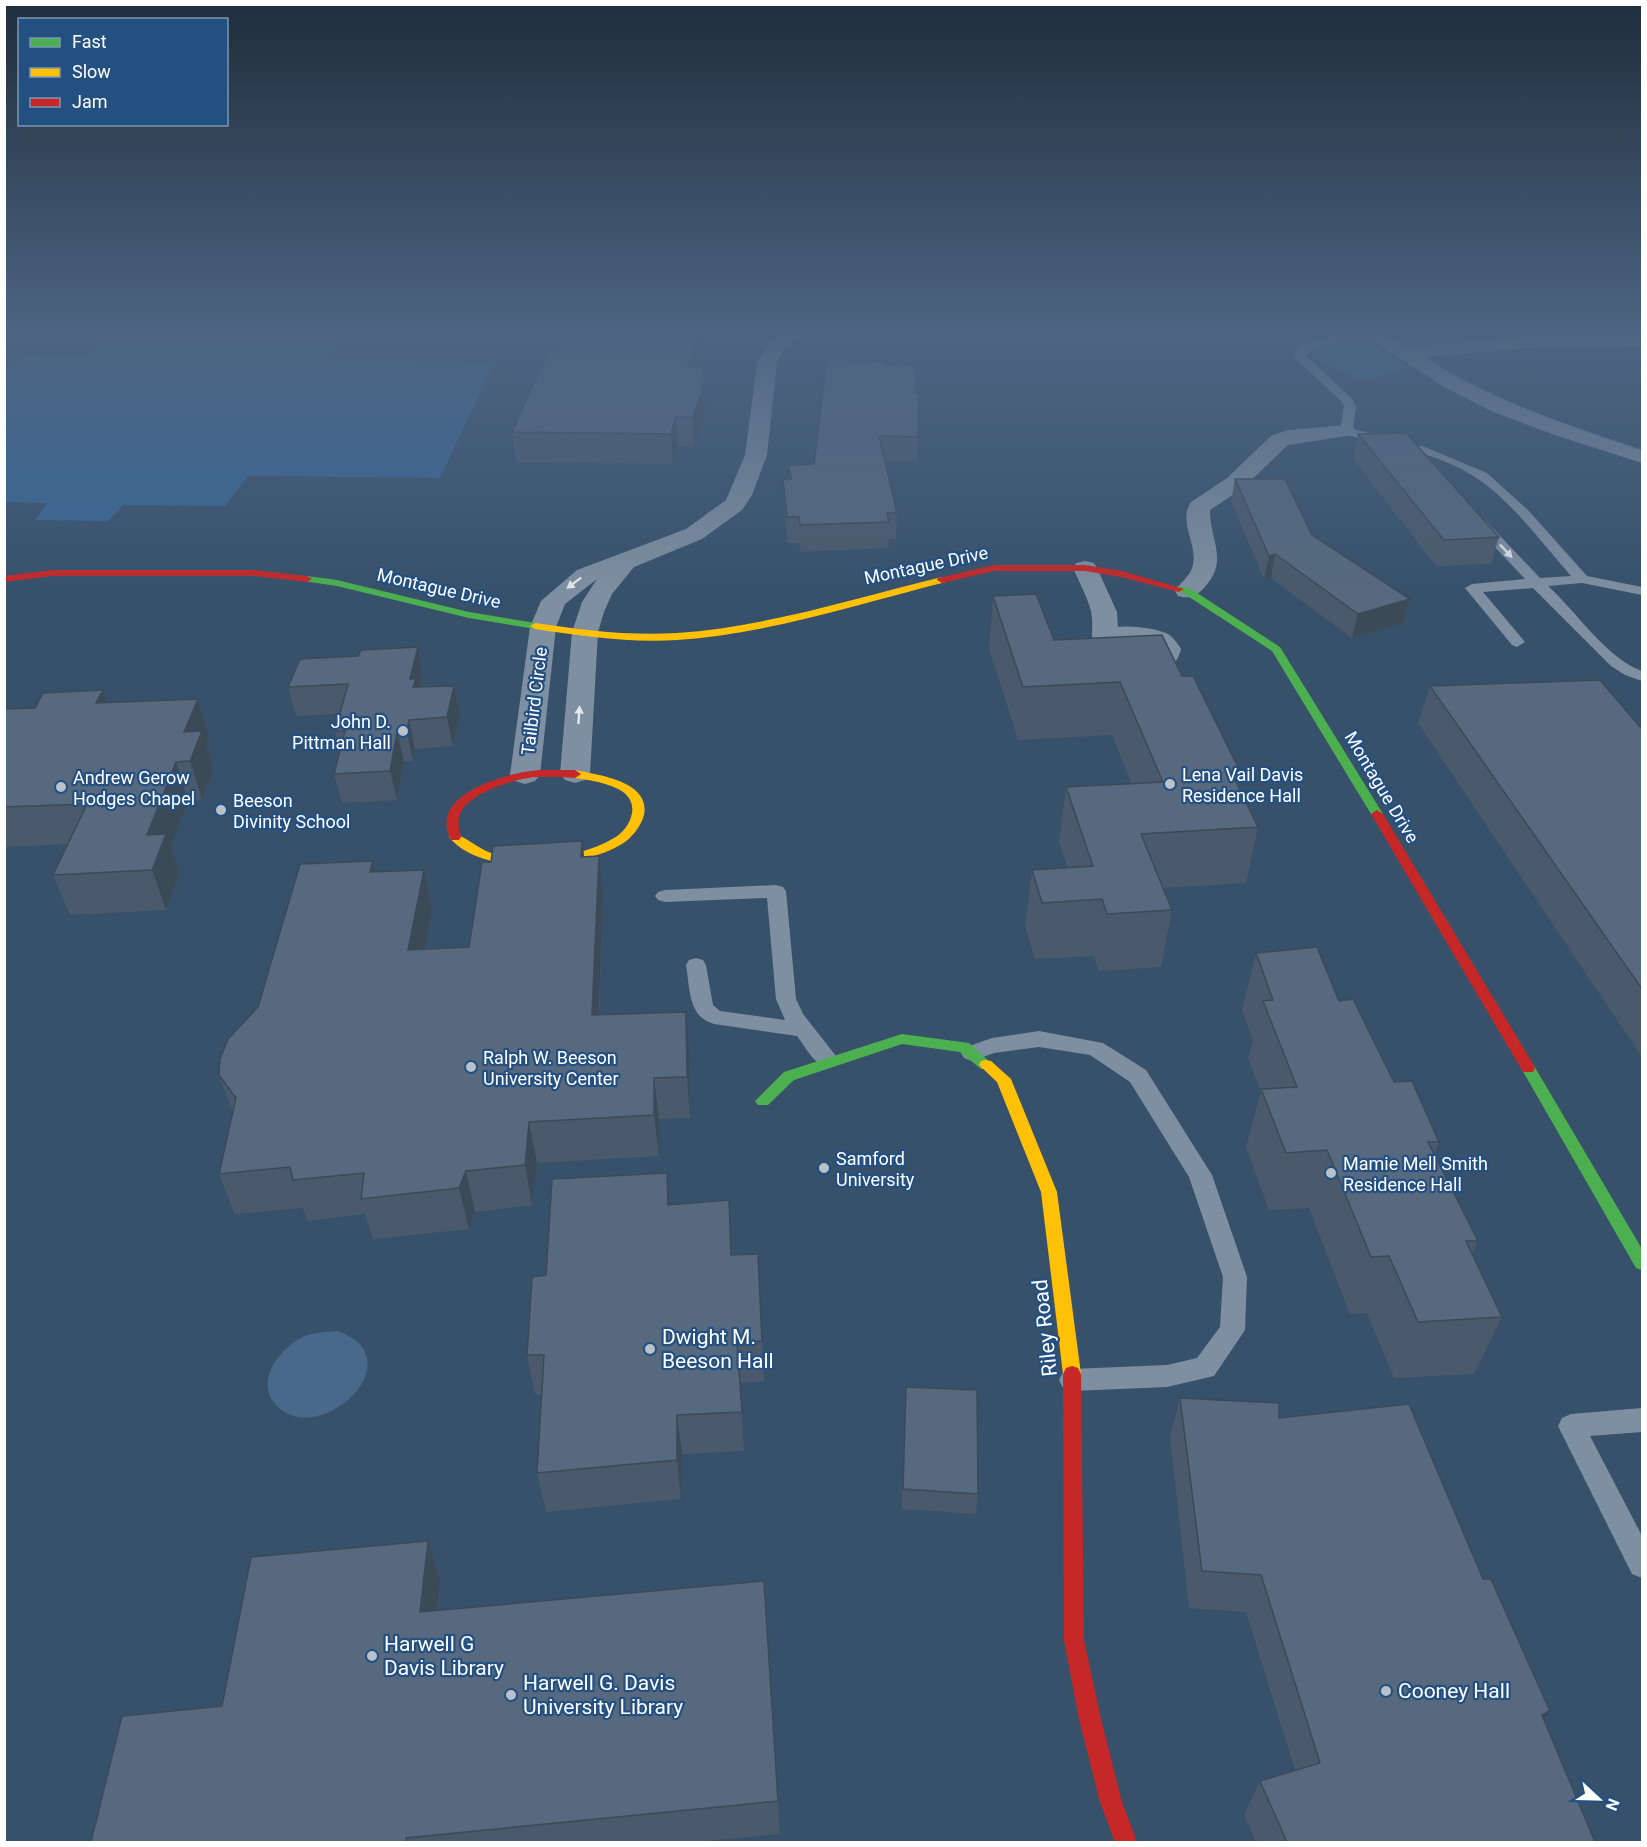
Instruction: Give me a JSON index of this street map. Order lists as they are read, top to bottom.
{
  "streets": {
    "street": ["Montague Drive", "Tailbird Circle", "Riley Road"]
  },
  "crossings": [
    ["Montague Drive", "Tailbird Circle"]
  ],
  "places": [
    "John D. Pittman Hall",
    "Lena Vail Davis Residence Hall",
    "Andrew Gerow Hodges Chapel",
    "Beeson Divinity School",
    "Ralph W. Beeson University Center",
    "Samford University",
    "Mamie Mell Smith Residence Hall",
    "Dwight M. Beeson Hall",
    "Harwell G Davis Library",
    "Cooney Hall",
    "Harwell G. Davis University Library"
  ],
  "legend": ["Fast", "Slow", "Jam"],
  "north": "right"
}
